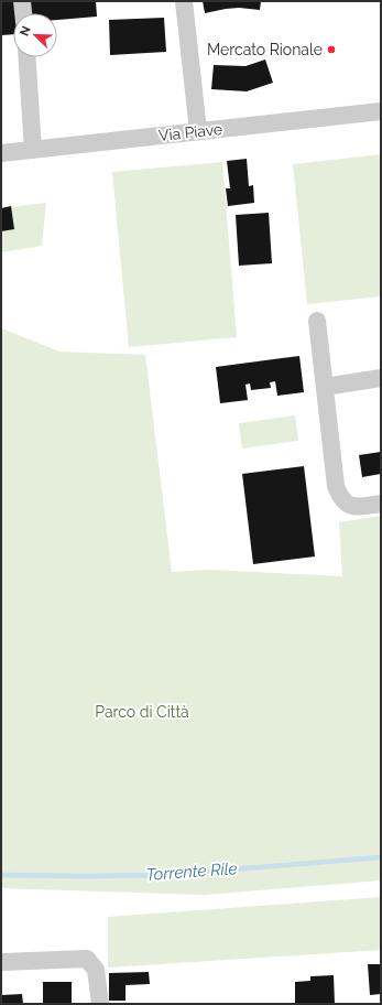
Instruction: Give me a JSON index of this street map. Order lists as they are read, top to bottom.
{
  "streets": {
    "street": ["Via Piave"]
  },
  "water": ["Torrente Rile"],
  "parks": ["Parco di Città"],
  "places": ["Mercato Rionale"],
  "north": "top left"
}
